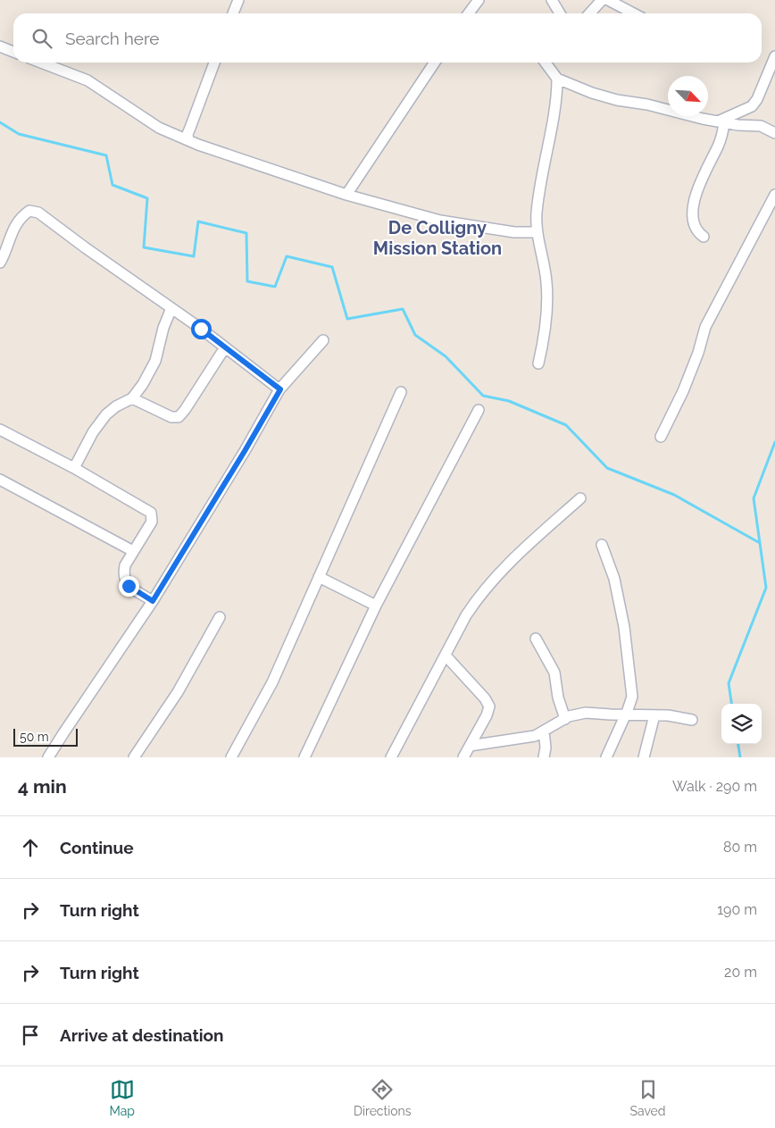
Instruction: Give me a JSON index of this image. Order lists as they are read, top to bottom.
{
  "districts": ["De Colligny Mission Station"],
  "scale_bar": "50 m",
  "north": "bottom right",
  "page": {
    "search": "Search here",
    "scale": "50 m",
    "heading": ["4 min", "Walk · 290 m"],
    "list": [
      ["Continue", "80 m"],
      ["Turn right", "190 m"],
      ["Turn right", "20 m"],
      "Arrive at destination"
    ],
    "nav": ["Map", "Directions", "Saved"]
  }
}
